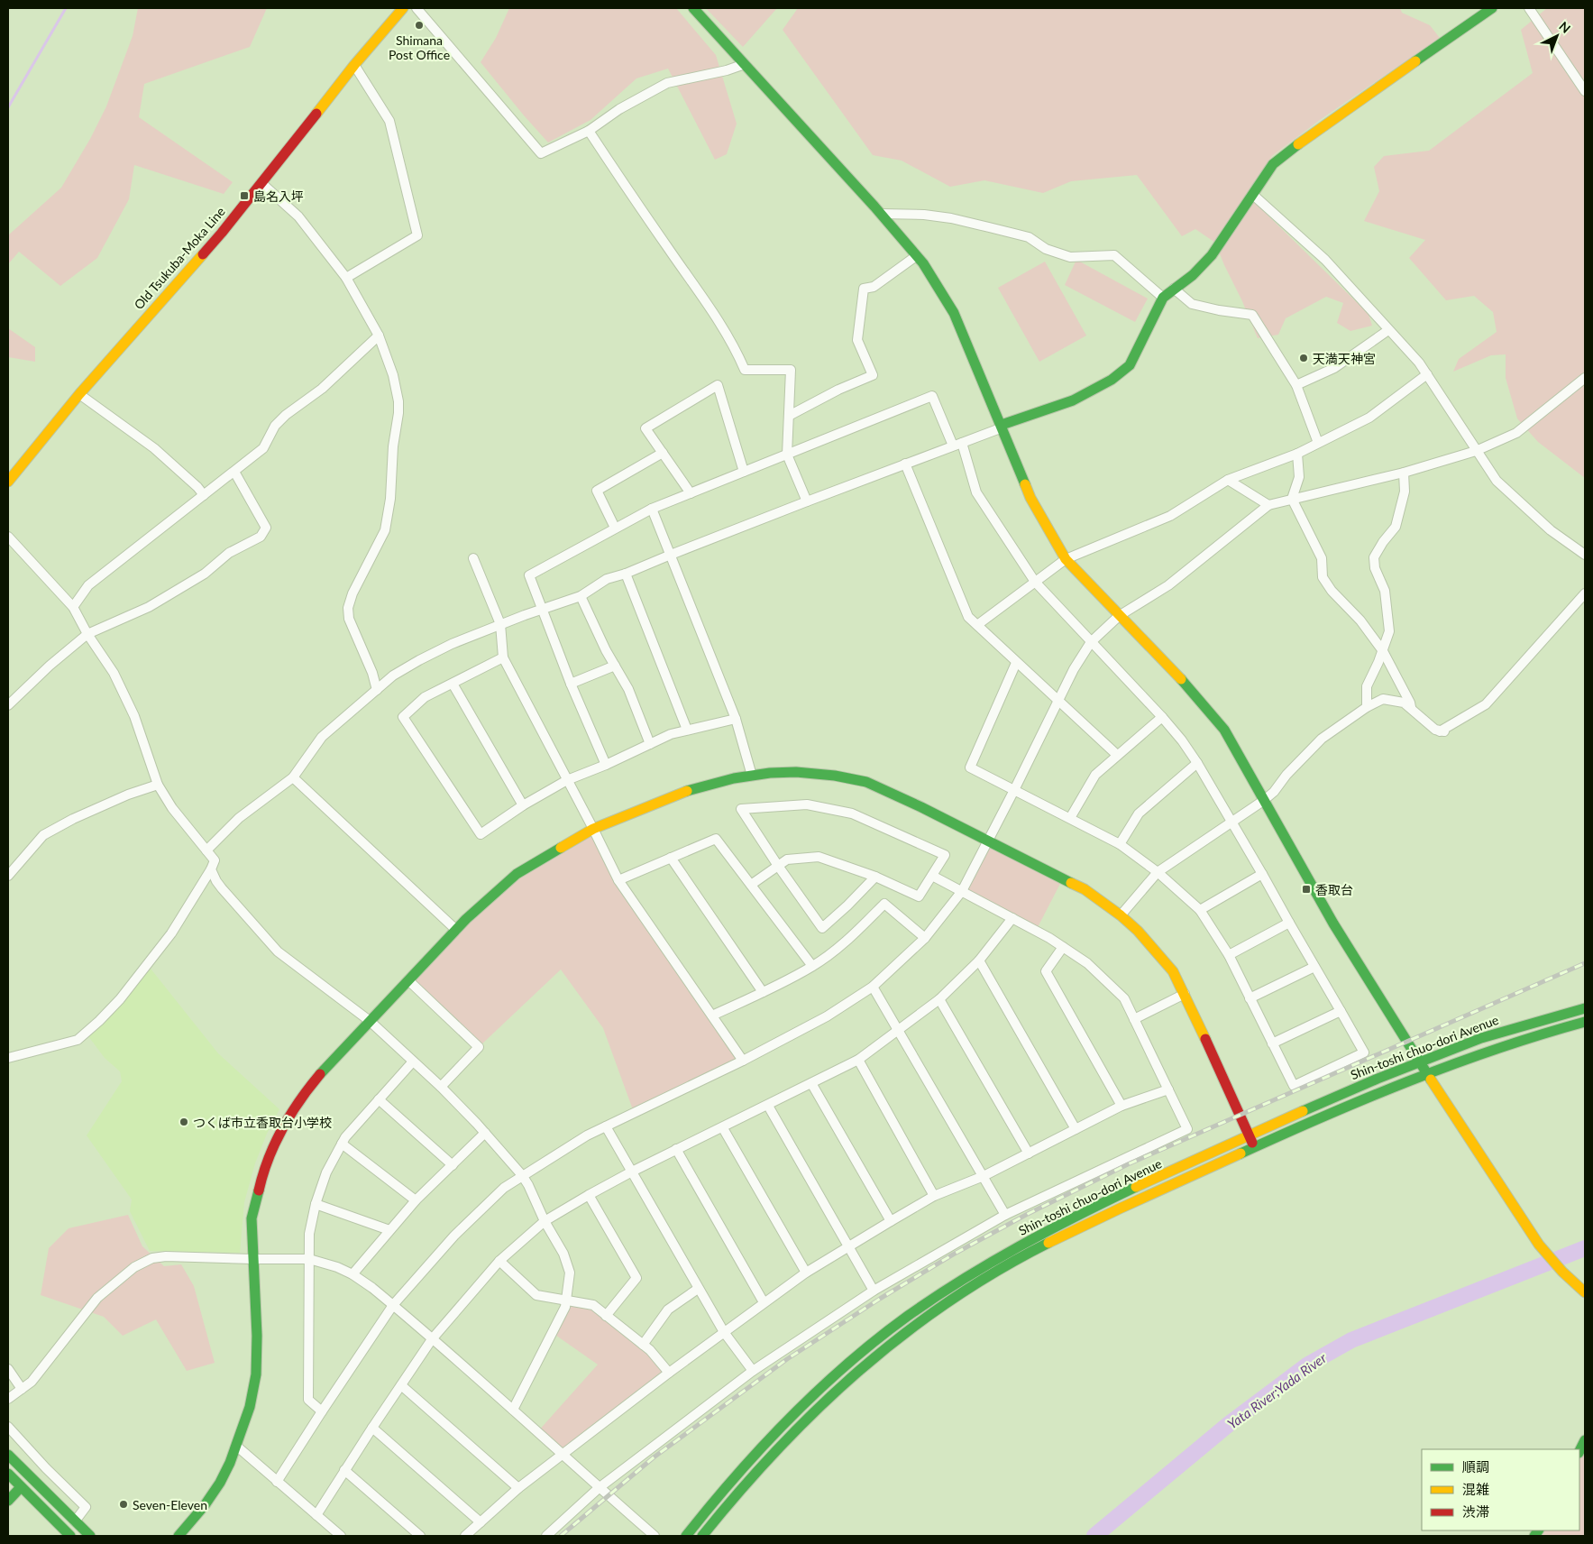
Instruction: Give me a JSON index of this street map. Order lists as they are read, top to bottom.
{
  "streets": {
    "street": ["Old Tsukuba-Moka Line", "Shin-toshi chuo-dori Avenue"]
  },
  "water": ["Yata River;Yada River"],
  "places": {
    "other": [
      "Shimana Post Office",
      "天満天神宮",
      "つくば市立香取台小学校",
      "Seven-Eleven"
    ],
    "transit": ["島名入坪", "香取台"]
  },
  "legend": ["順調", "混雑", "渋滞"],
  "north": "top right"
}
